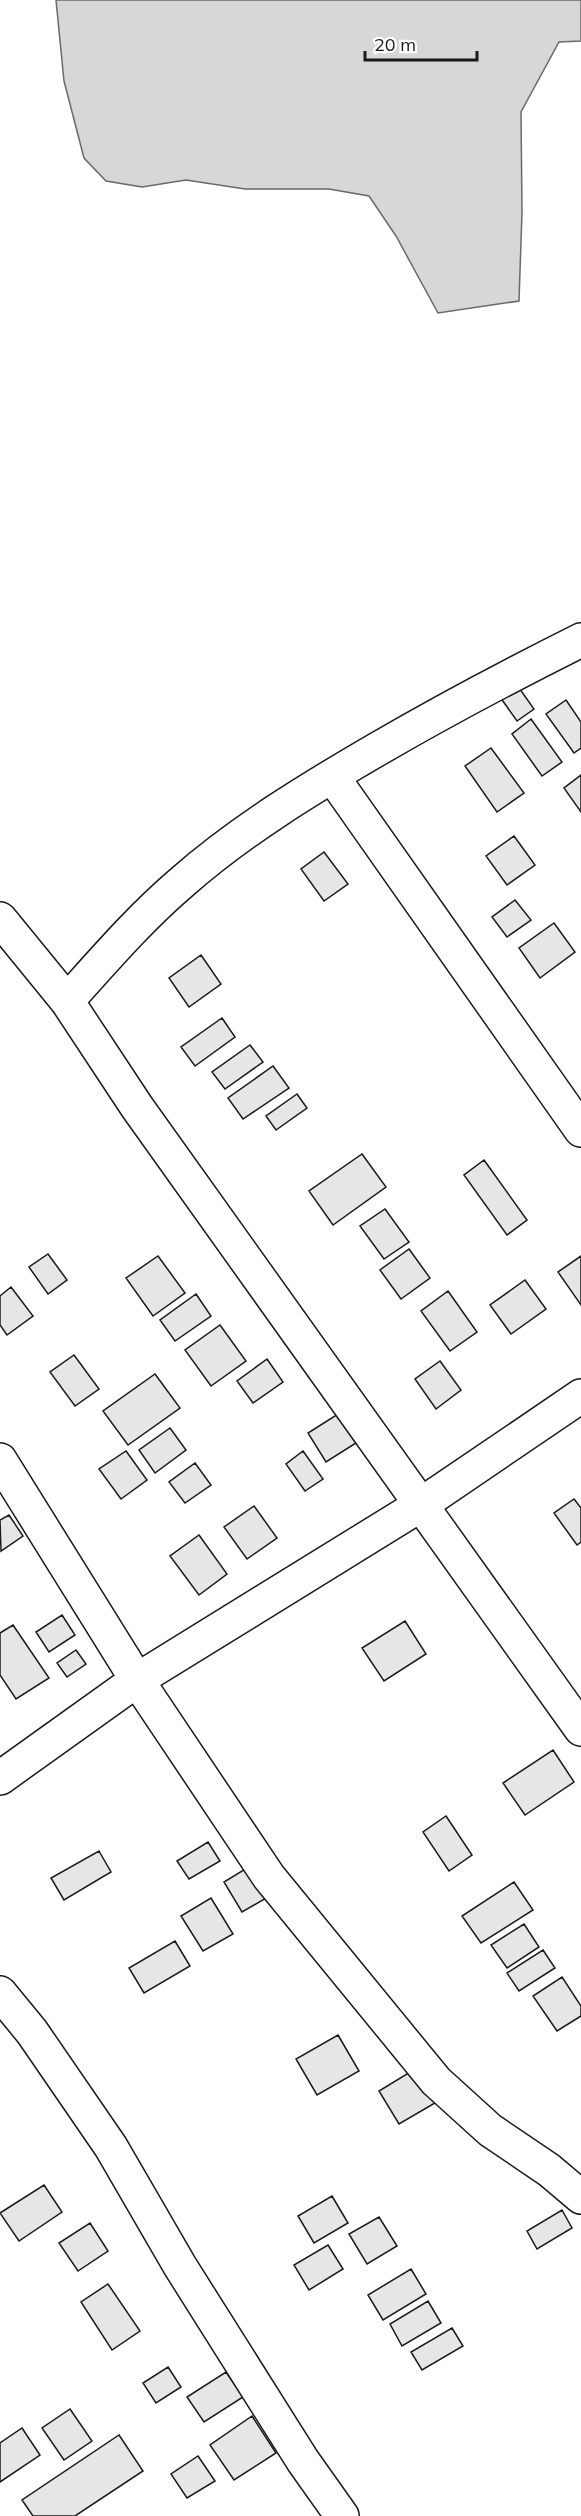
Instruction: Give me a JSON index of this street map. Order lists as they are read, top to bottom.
{
  "scale_bar": "20 m"
}
